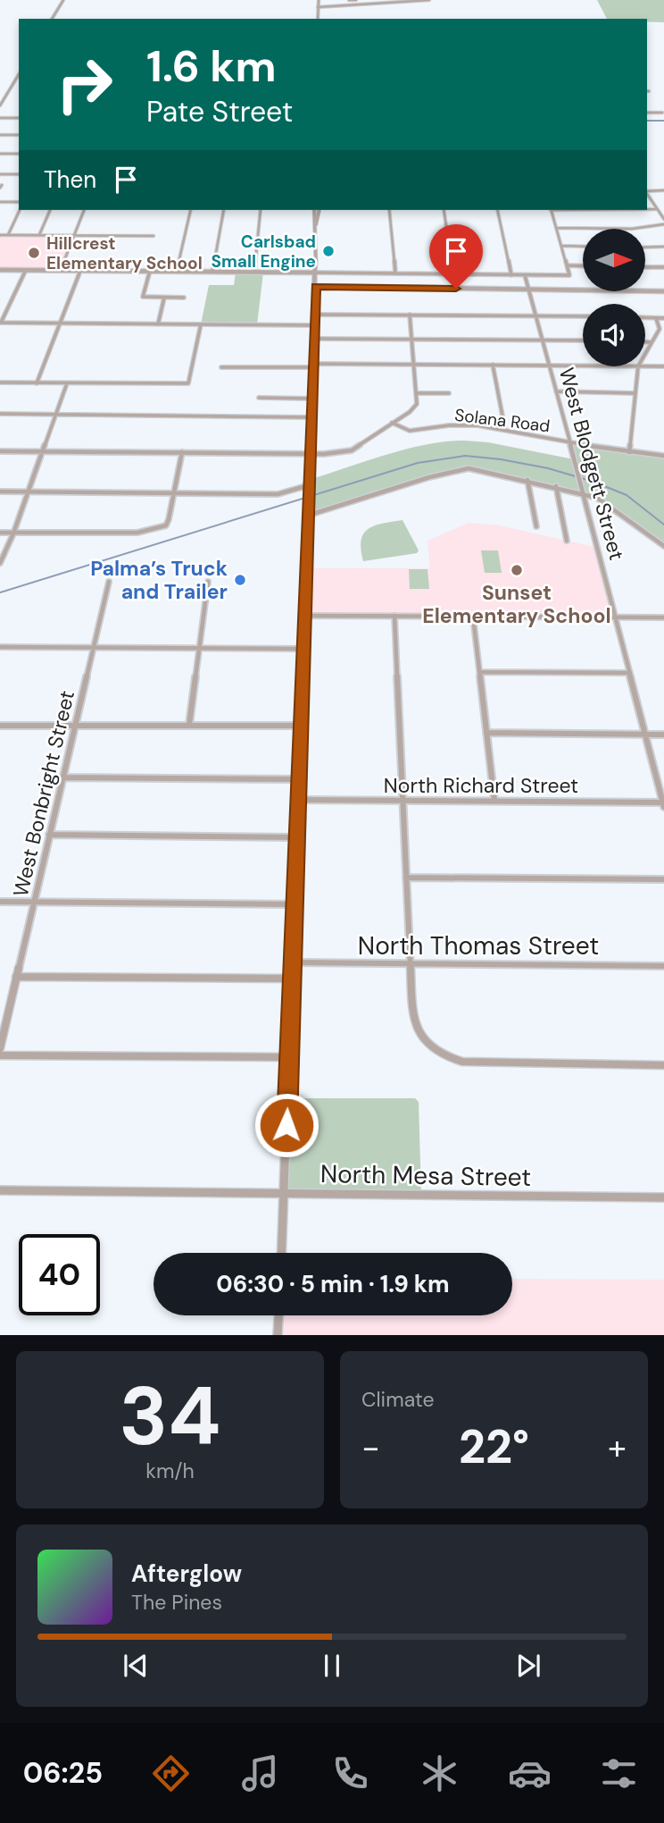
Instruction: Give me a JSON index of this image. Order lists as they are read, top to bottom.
{
  "streets": {
    "street": [
      "Solana Road",
      "West Blodgett Street",
      "North Richard Street",
      "West Bonbright Street",
      "North Thomas Street",
      "North Mesa Street"
    ]
  },
  "crossings": [
    ["Solana Road", "West Blodgett Street"],
    ["West Blodgett Street", "North Richard Street"]
  ],
  "places": [
    "Carlsbad Small Engine",
    "Hillcrest Elementary School",
    "Sunset Elementary School",
    "Palma’s Truck and Trailer"
  ],
  "north": "right",
  "page": {
    "turn": ["1.6 km", "Pate Street"],
    "then": "Then",
    "limit": "40",
    "trip": "06:30 · 5 min · 1.9 km",
    "tile": [
      ["34", "km/h"],
      "Climate"
    ],
    "heat": ["−", "22°", "+"],
    "song": ["Afterglow", "The Pines"],
    "tabs": "06:25"
  }
}
